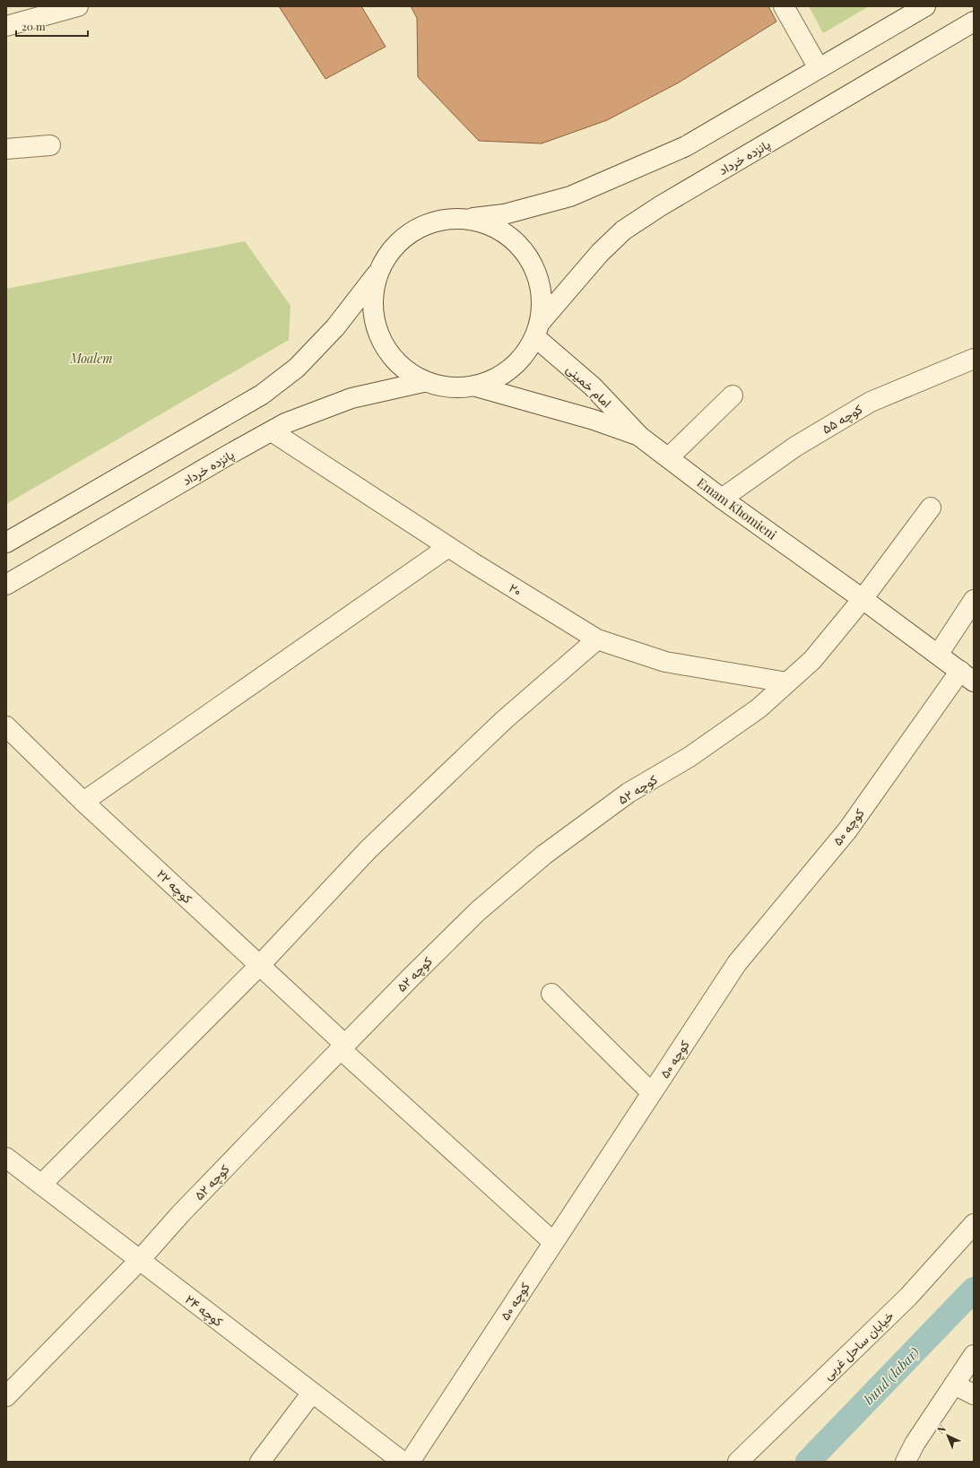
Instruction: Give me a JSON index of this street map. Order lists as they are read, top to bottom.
{
  "streets": {
    "street": [
      "پانزده خرداد",
      "امام خمینی",
      "کوچه ۵۵",
      "Emam Khomieni",
      "۲۰",
      "کوچه ۵۲",
      "کوچه ۵۰",
      "کوچه ۲۲",
      "کوچه ۲۴",
      "خیابان ساحل غربی"
    ]
  },
  "crossings": [
    ["پانزده خرداد", "امام خمینی"],
    ["پانزده خرداد", "Emam Khomieni"],
    ["پانزده خرداد", "۲۰"],
    ["امام خمینی", "Emam Khomieni"],
    ["کوچه ۵۵", "Emam Khomieni"],
    ["Emam Khomieni", "کوچه ۵۲"],
    ["Emam Khomieni", "کوچه ۵۰"],
    ["۲۰", "کوچه ۵۲"],
    ["کوچه ۵۲", "کوچه ۲۲"],
    ["کوچه ۵۲", "کوچه ۲۴"],
    ["کوچه ۵۰", "کوچه ۲۲"],
    ["کوچه ۵۰", "کوچه ۲۴"]
  ],
  "water": ["bund (labar)"],
  "parks": ["Moalem"],
  "scale_bar": "20 m",
  "north": "top left"
}
